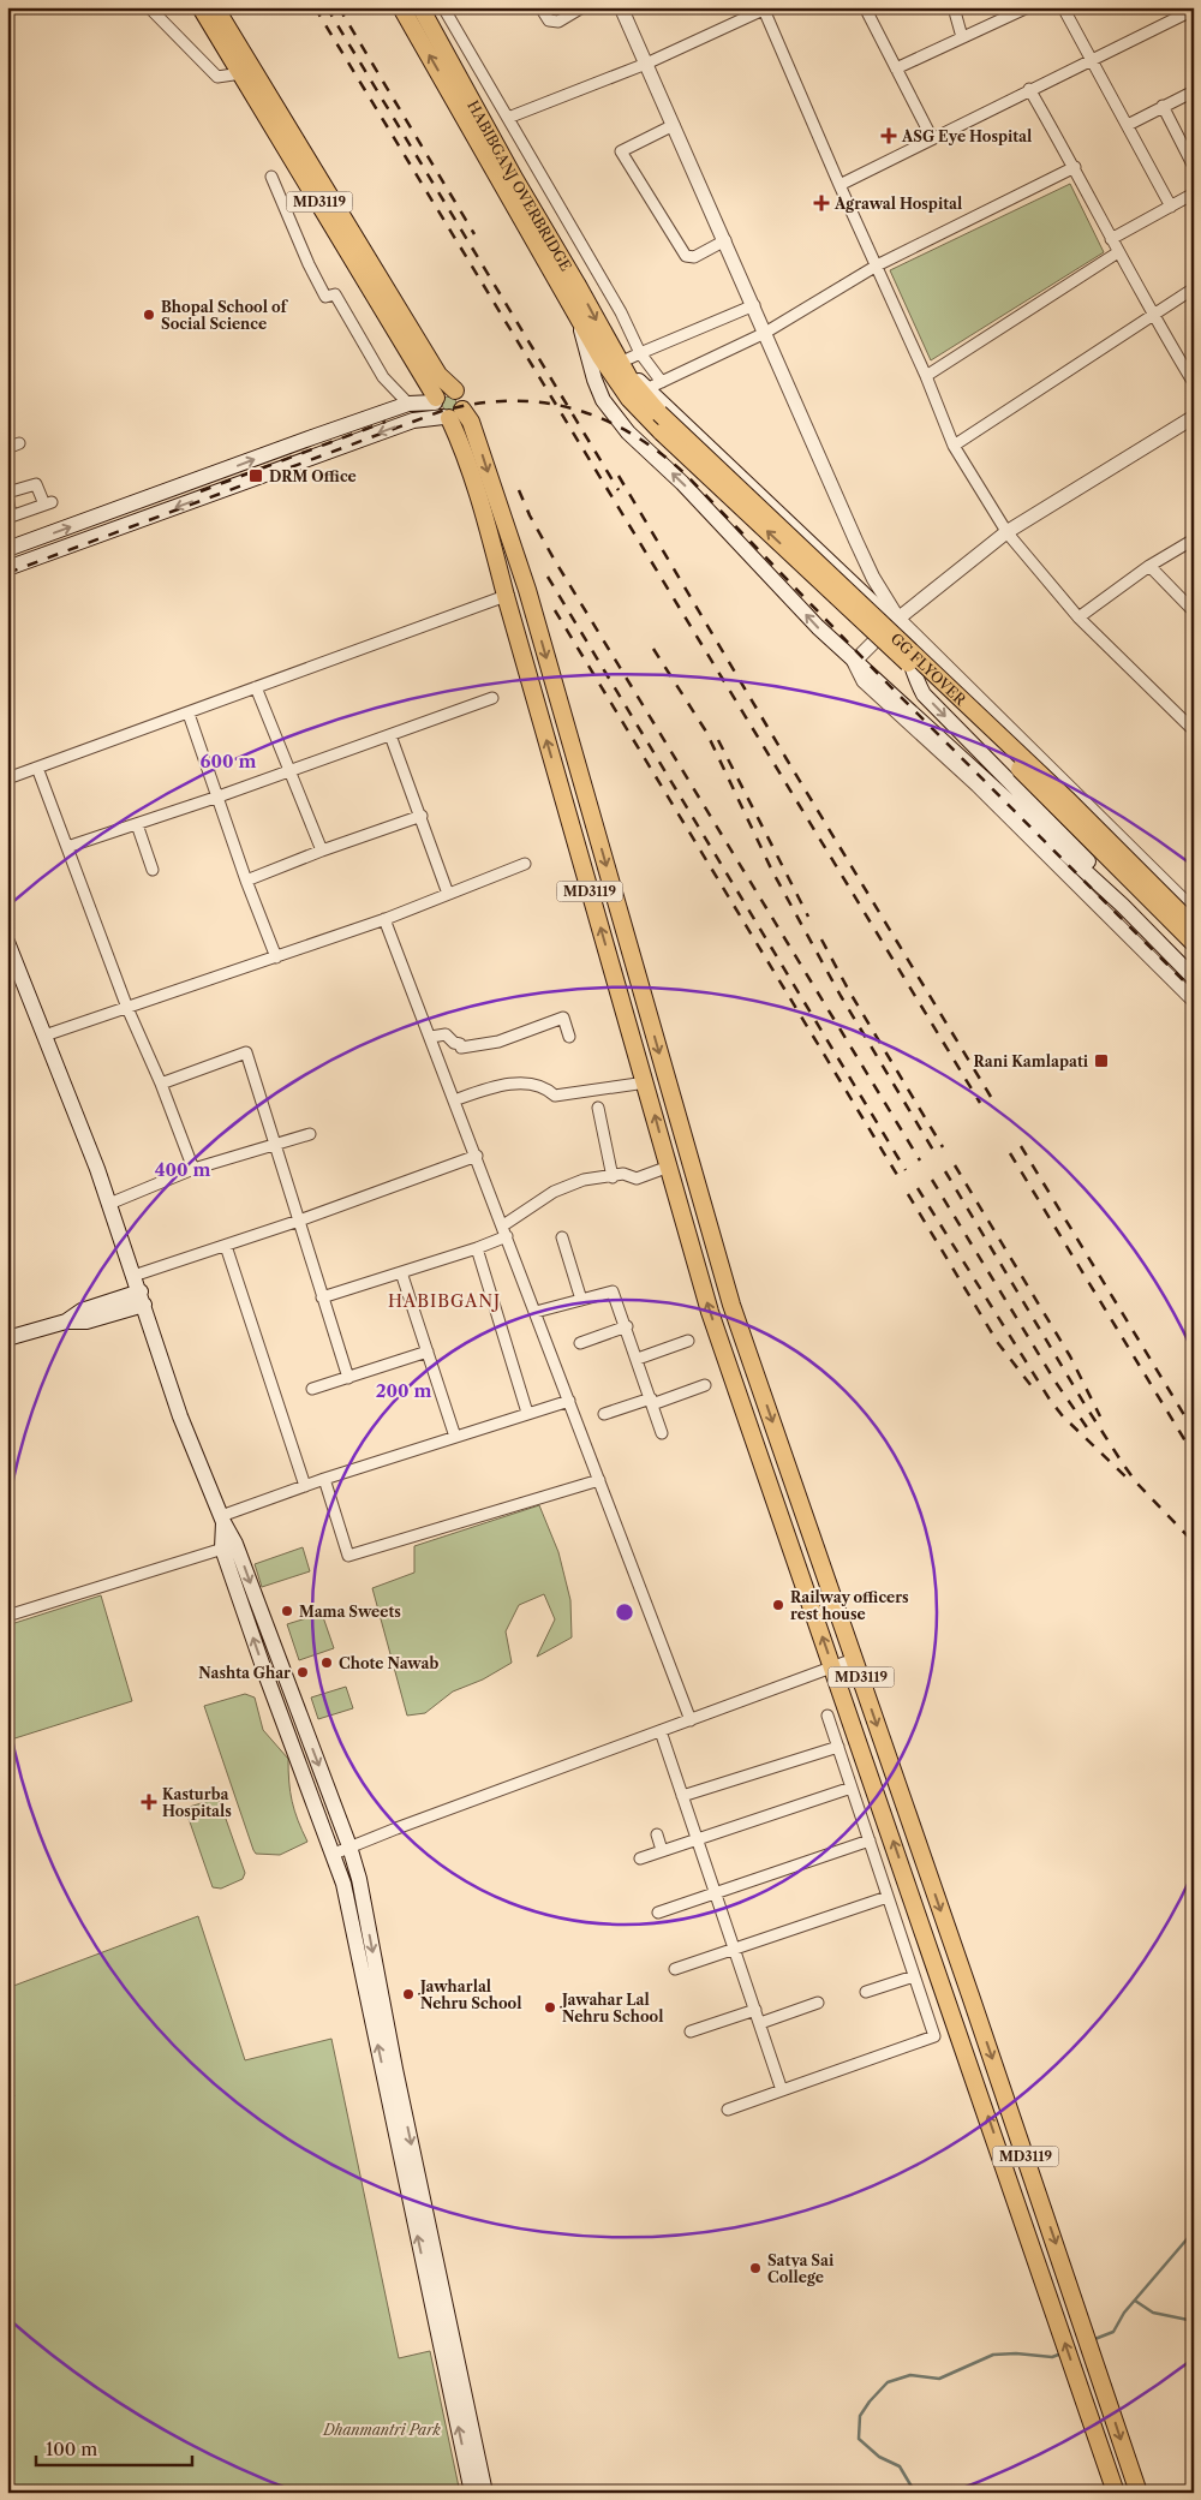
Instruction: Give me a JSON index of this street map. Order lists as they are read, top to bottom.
{
  "streets": {
    "main road": ["HABIBGANJ OVERBRIDGE", "MD3119", "GG FLYOVER"]
  },
  "crossings": [
    ["HABIBGANJ OVERBRIDGE", "GG FLYOVER"]
  ],
  "districts": ["HABIBGANJ"],
  "parks": ["Dhanmantri Park"],
  "places": {
    "health": ["ASG Eye Hospital", "Agrawal Hospital", "Kasturba Hospitals"],
    "other": [
      "Bhopal School of Social Science",
      "Railway officers rest house",
      "Mama Sweets",
      "Chote Nawab",
      "Nashta Ghar",
      "Jawharlal Nehru School",
      "Jawahar Lal Nehru School",
      "Satya Sai College"
    ],
    "transit": ["DRM Office", "Rani Kamlapati"]
  },
  "scale_bar": "100 m",
  "rings": ["600 m", "400 m", "200 m"]
}
